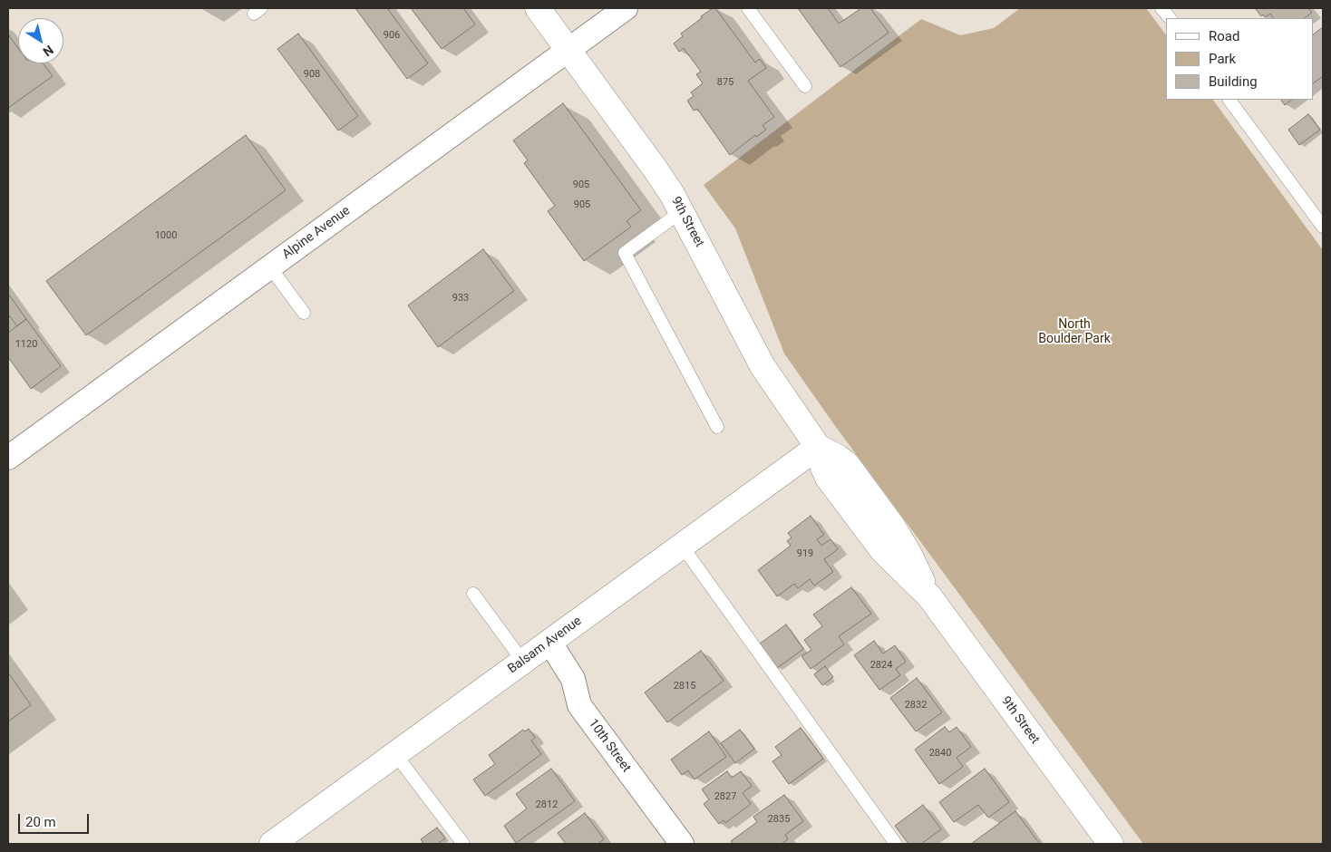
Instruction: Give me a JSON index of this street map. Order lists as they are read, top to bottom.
{
  "streets": {
    "street": [
      "9th Street",
      "Alpine Avenue",
      "Balsam Avenue",
      "10th Street"
    ]
  },
  "crossings": [
    ["9th Street", "Alpine Avenue"],
    ["9th Street", "Balsam Avenue"],
    ["Balsam Avenue", "10th Street"]
  ],
  "parks": ["North Boulder Park"],
  "house_numbers": [
    "906",
    "908",
    "875",
    "905",
    "905",
    "1000",
    "933",
    "1120",
    "919",
    "2824",
    "2815",
    "2832",
    "2840",
    "2827",
    "2812",
    "2835"
  ],
  "legend": ["Road", "Park", "Building"],
  "scale_bar": "20 m",
  "north": "bottom right"
}
